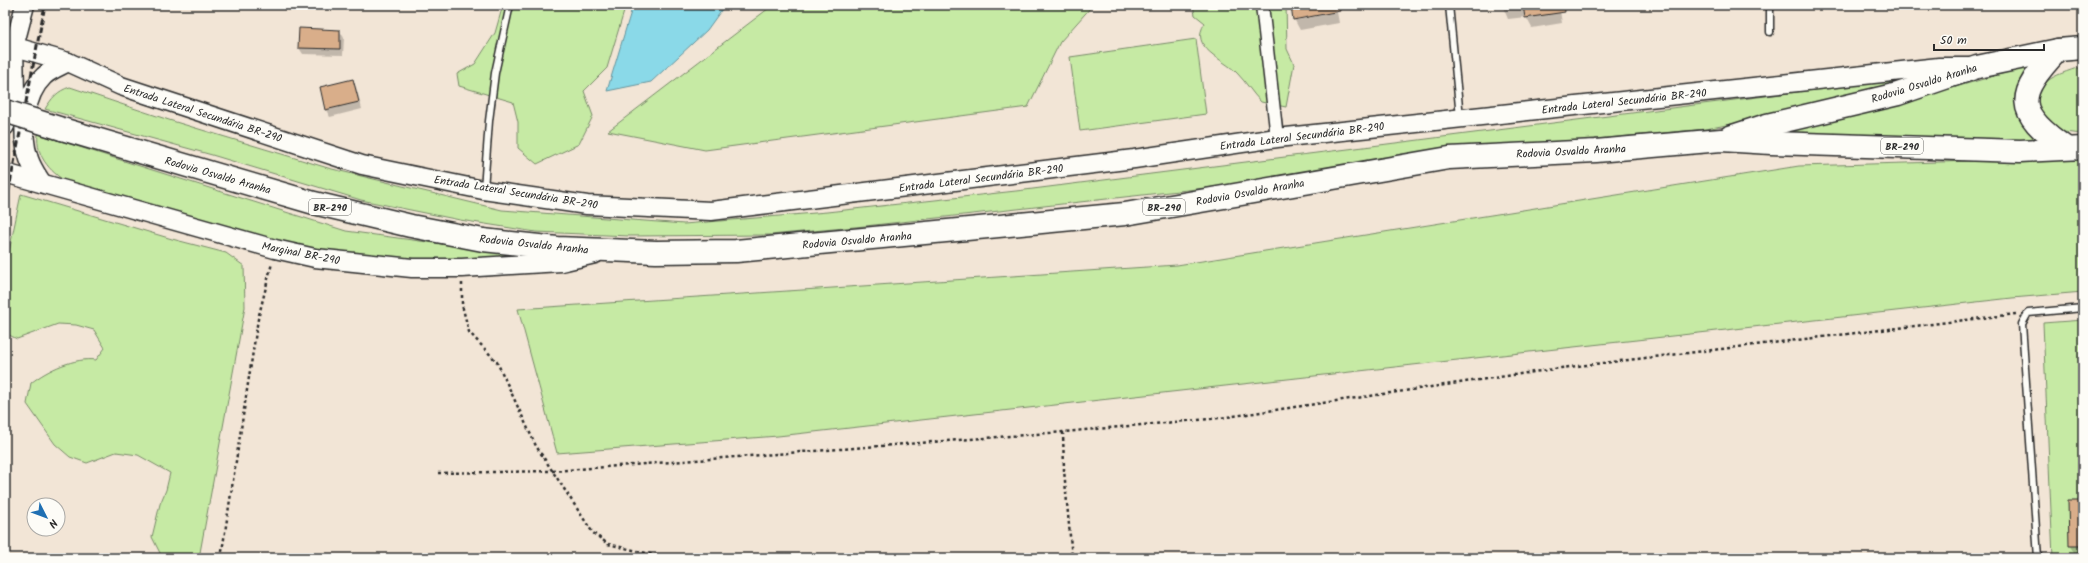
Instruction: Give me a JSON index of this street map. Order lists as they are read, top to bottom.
{
  "streets": {
    "highway": ["Rodovia Osvaldo Aranha", "BR-290"],
    "main road": ["Entrada Lateral Secundária BR-290", "Marginal BR-290"]
  },
  "crossings": [
    ["Rodovia Osvaldo Aranha", "Entrada Lateral Secundária BR-290"],
    ["Rodovia Osvaldo Aranha", "Marginal BR-290"]
  ],
  "scale_bar": "50 m",
  "north": "bottom right"
}
